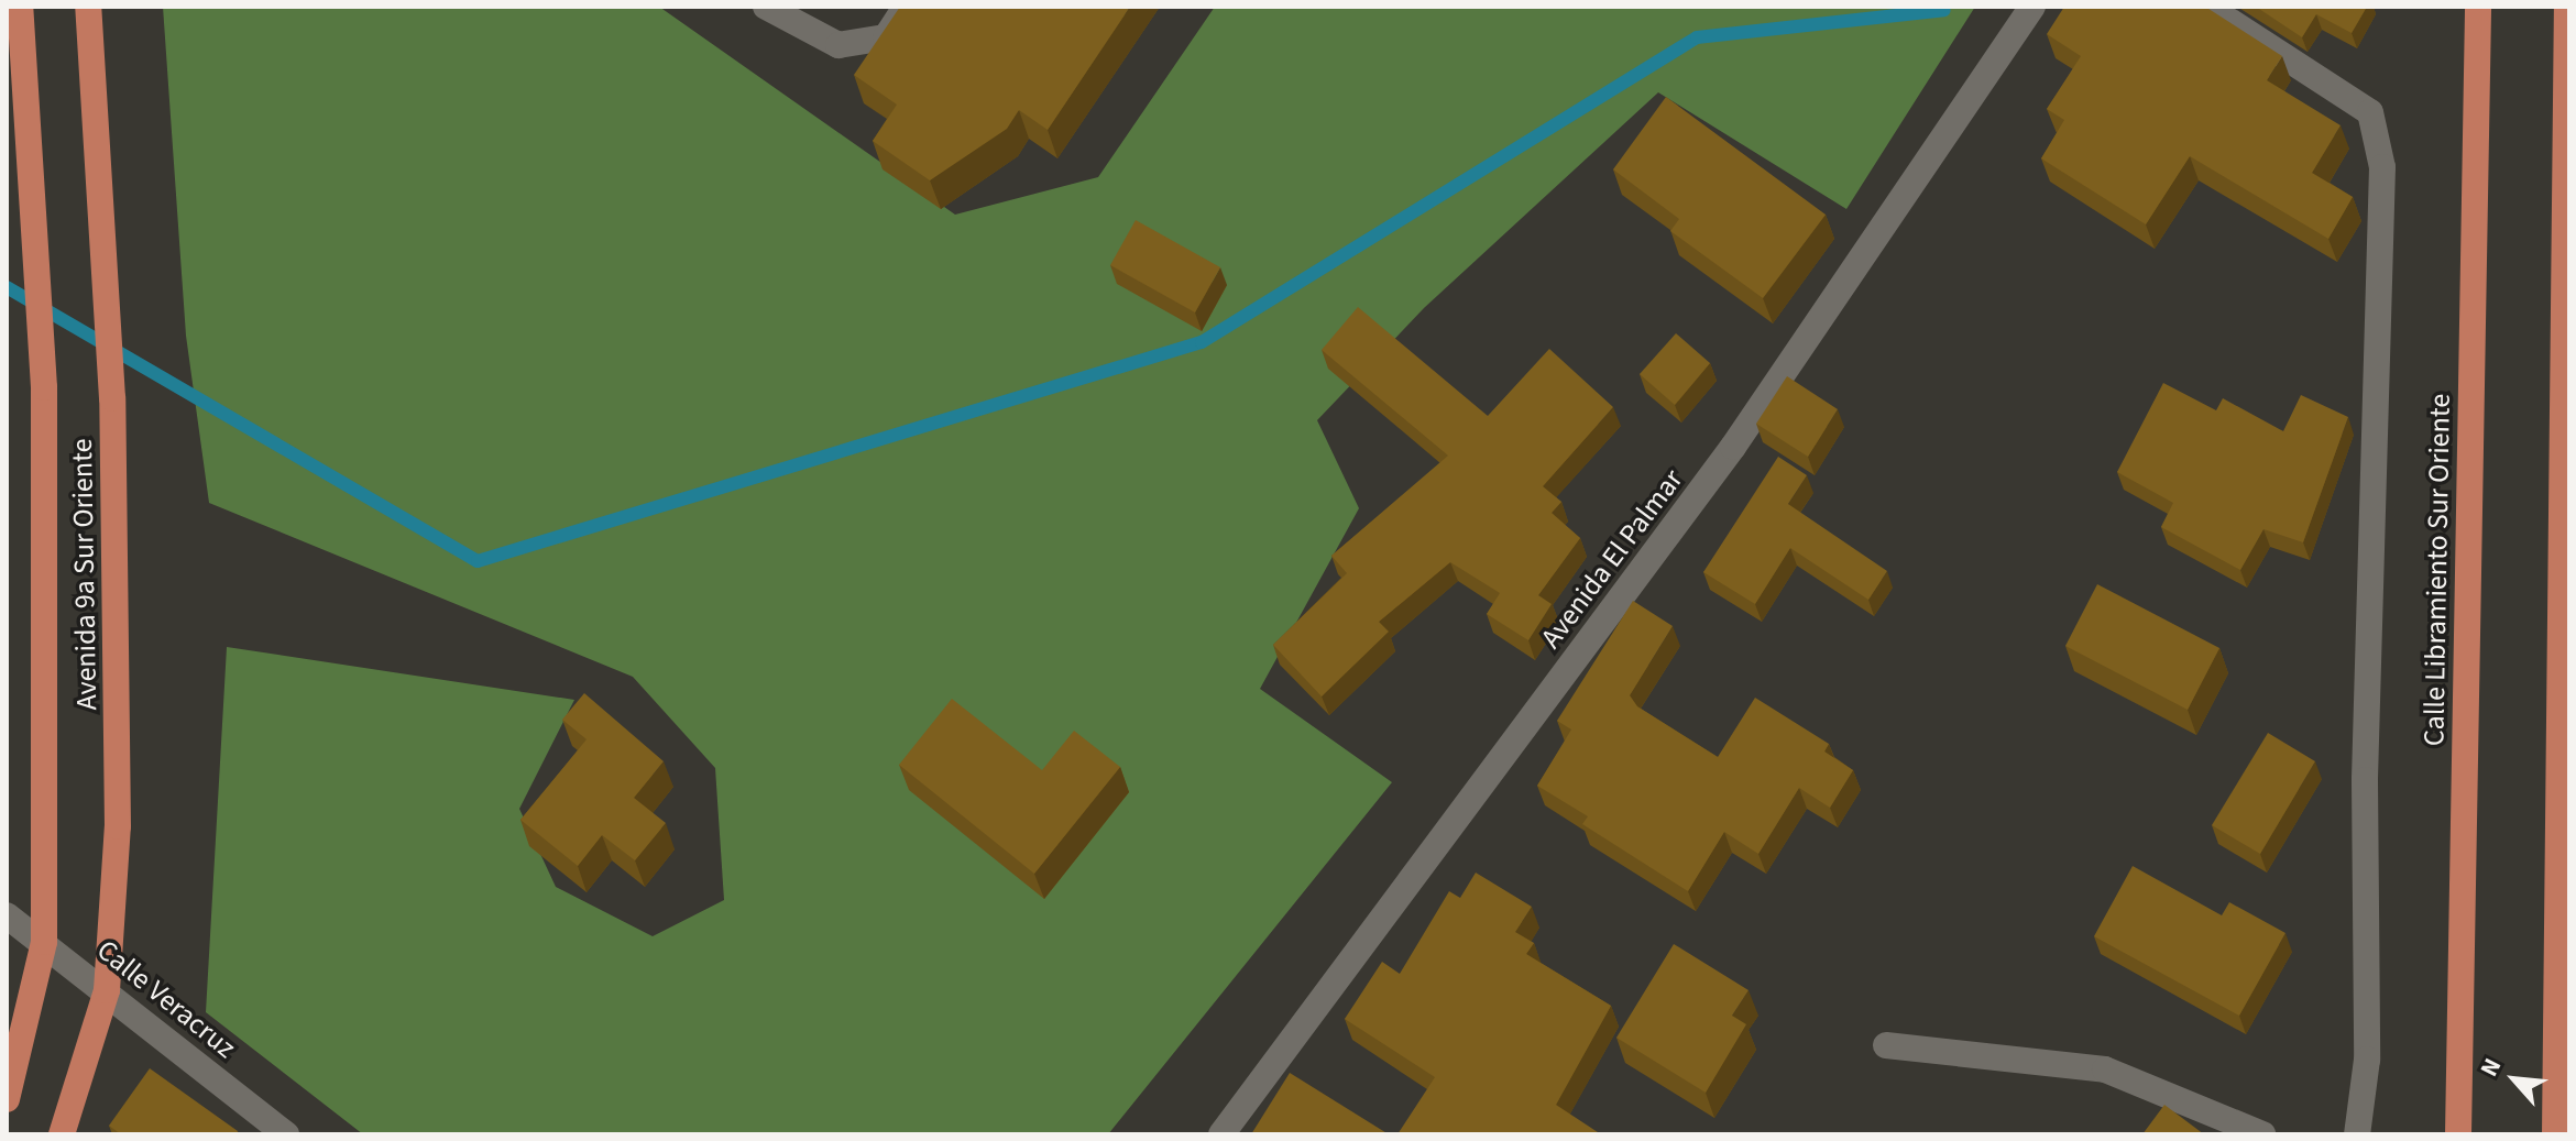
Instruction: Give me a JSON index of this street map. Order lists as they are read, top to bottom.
{
  "streets": {
    "main road": ["Calle Libramiento Sur Oriente", "Avenida 9a Sur Oriente"],
    "street": ["Avenida El Palmar", "Calle Veracruz"]
  },
  "crossings": [
    ["Avenida 9a Sur Oriente", "Calle Veracruz"]
  ],
  "north": "top left"
}
